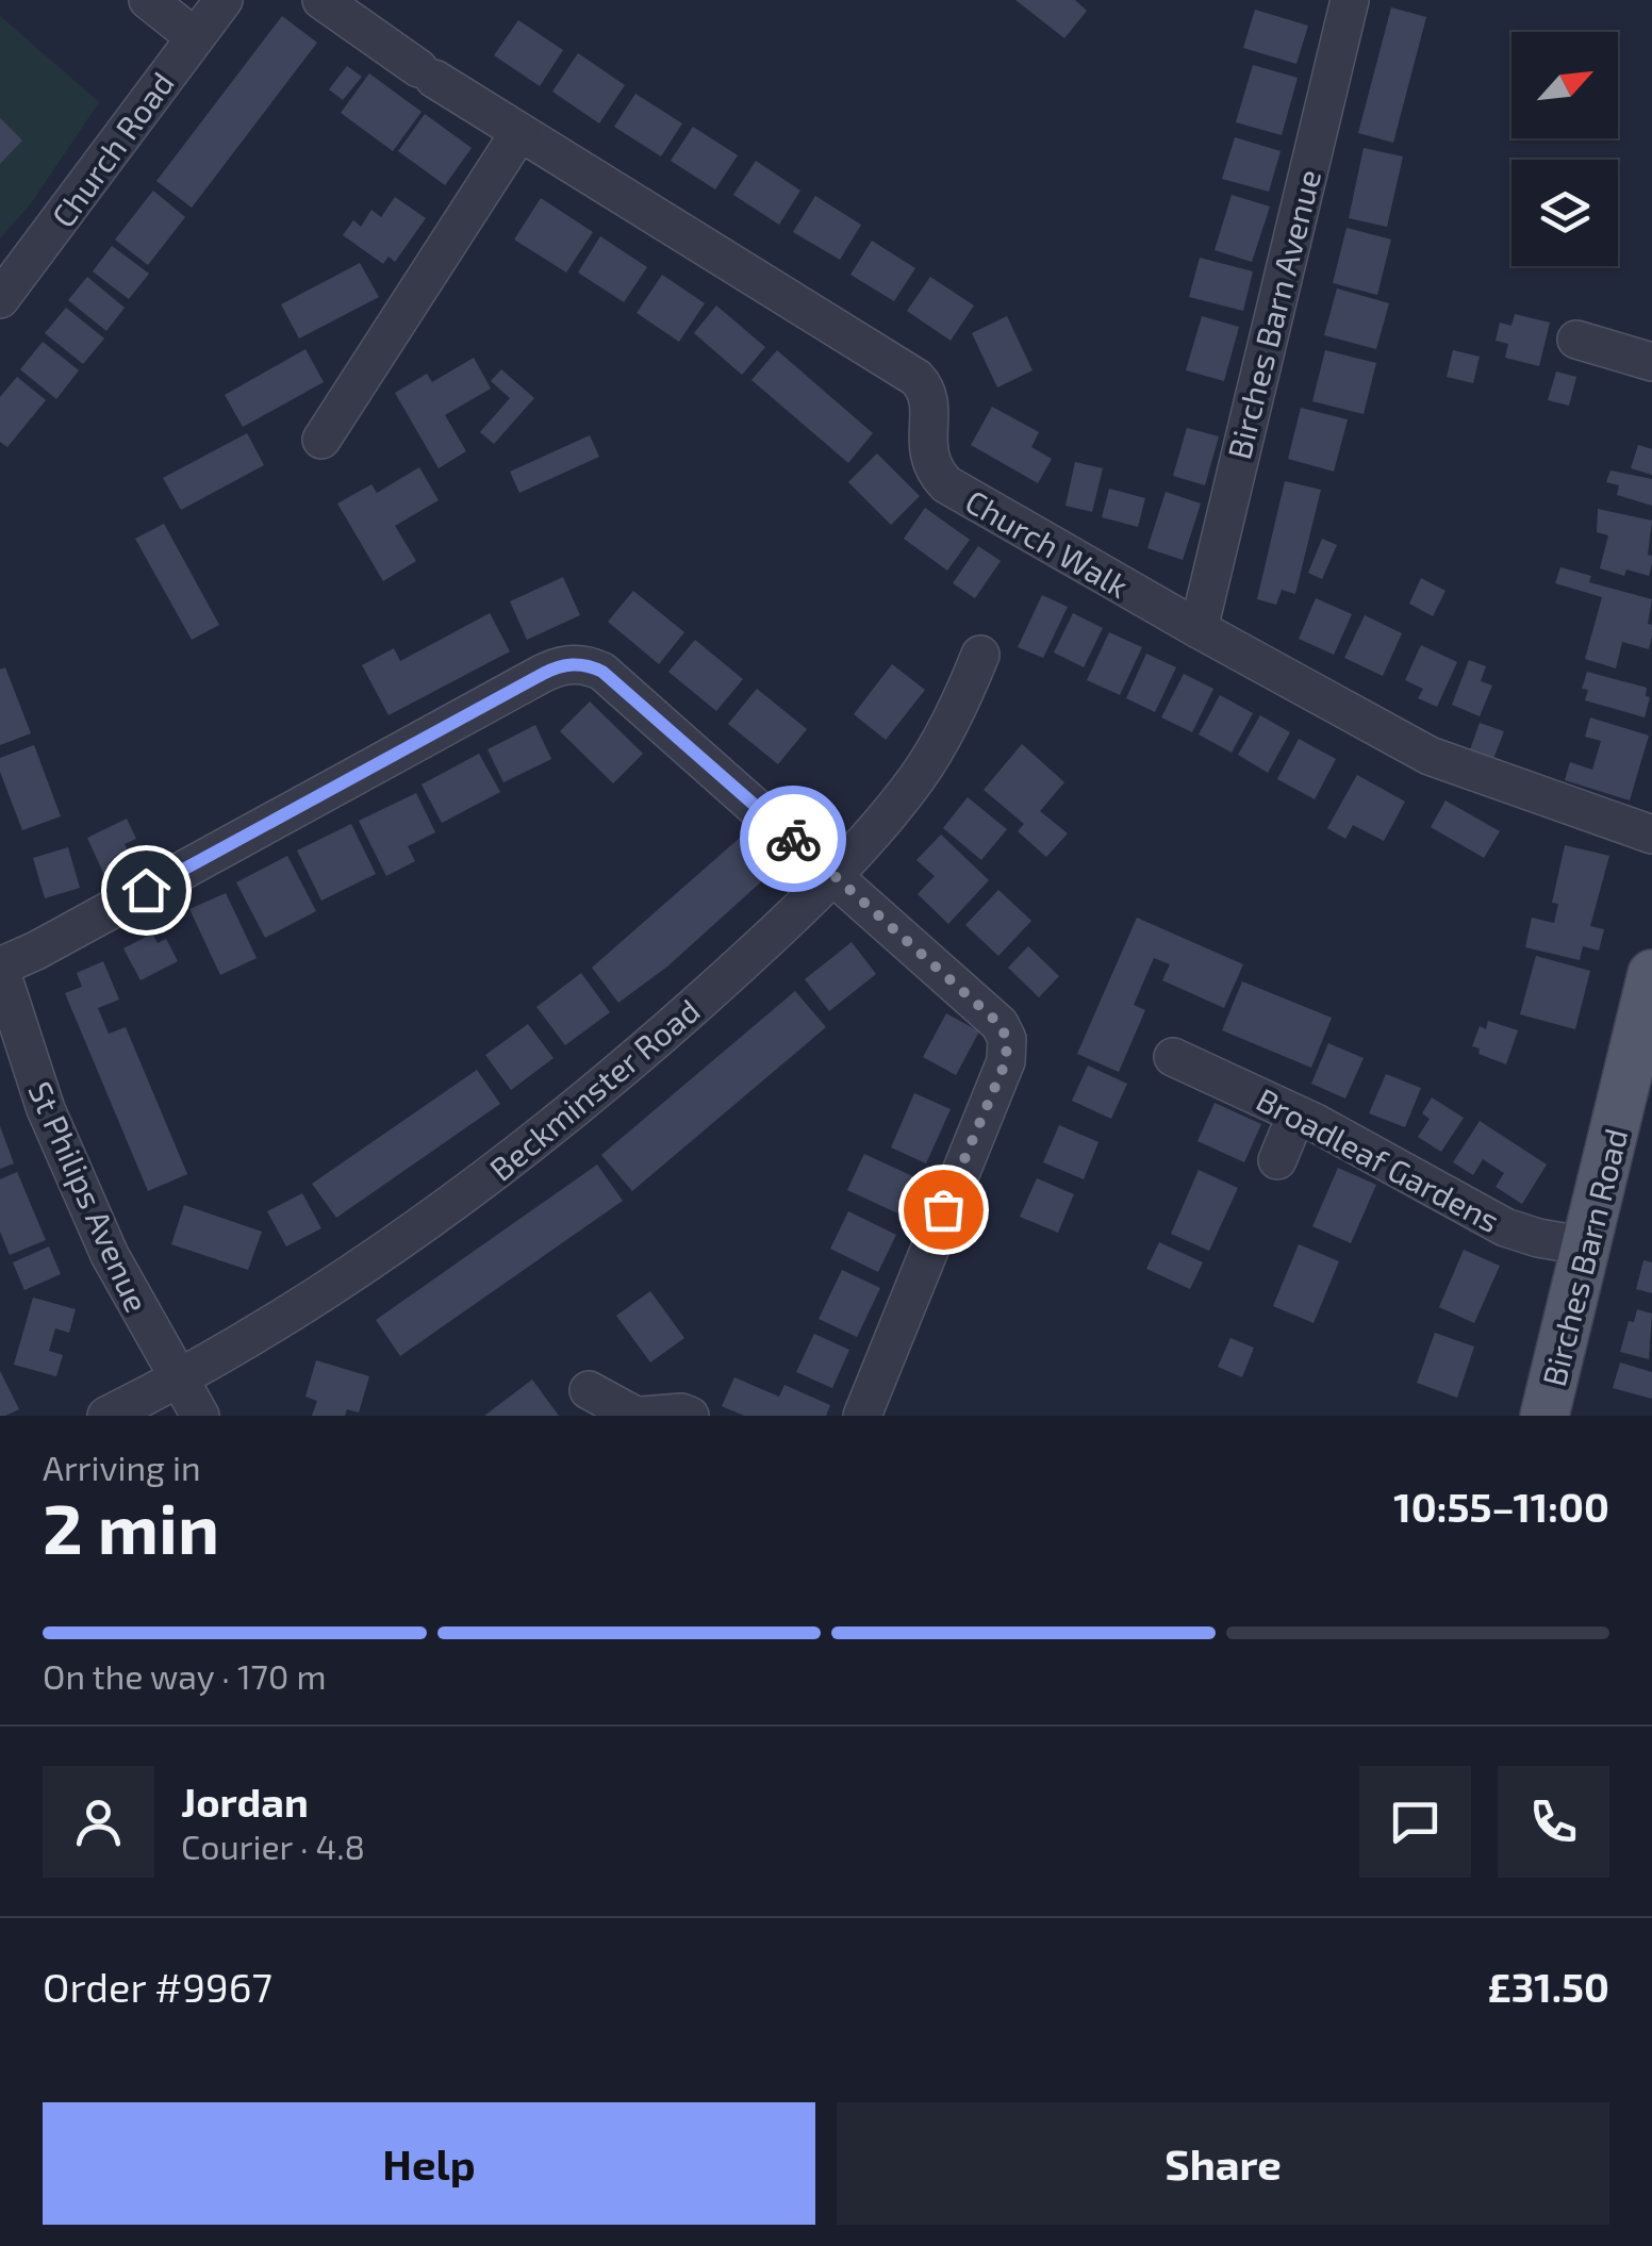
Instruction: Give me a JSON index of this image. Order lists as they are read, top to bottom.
{
  "streets": {
    "main road": ["Birches Barn Road"],
    "street": [
      "Church Road",
      "Birches Barn Avenue",
      "Church Walk",
      "Beckminster Road",
      "Broadleaf Gardens",
      "St Philips Avenue"
    ]
  },
  "crossings": [
    ["Birches Barn Avenue", "Church Walk"],
    ["Beckminster Road", "St Philips Avenue"],
    ["Broadleaf Gardens", "Birches Barn Road"]
  ],
  "north": "top right",
  "page": {
    "heading": ["2 min", "Arriving in", "10:55–11:00"],
    "panel": [
      "Jordan",
      "Courier · 4.8",
      "Order #9967",
      "£31.50"
    ],
    "bar": "On the way · 170 m",
    "buttons": ["Help", "Share"]
  }
}
